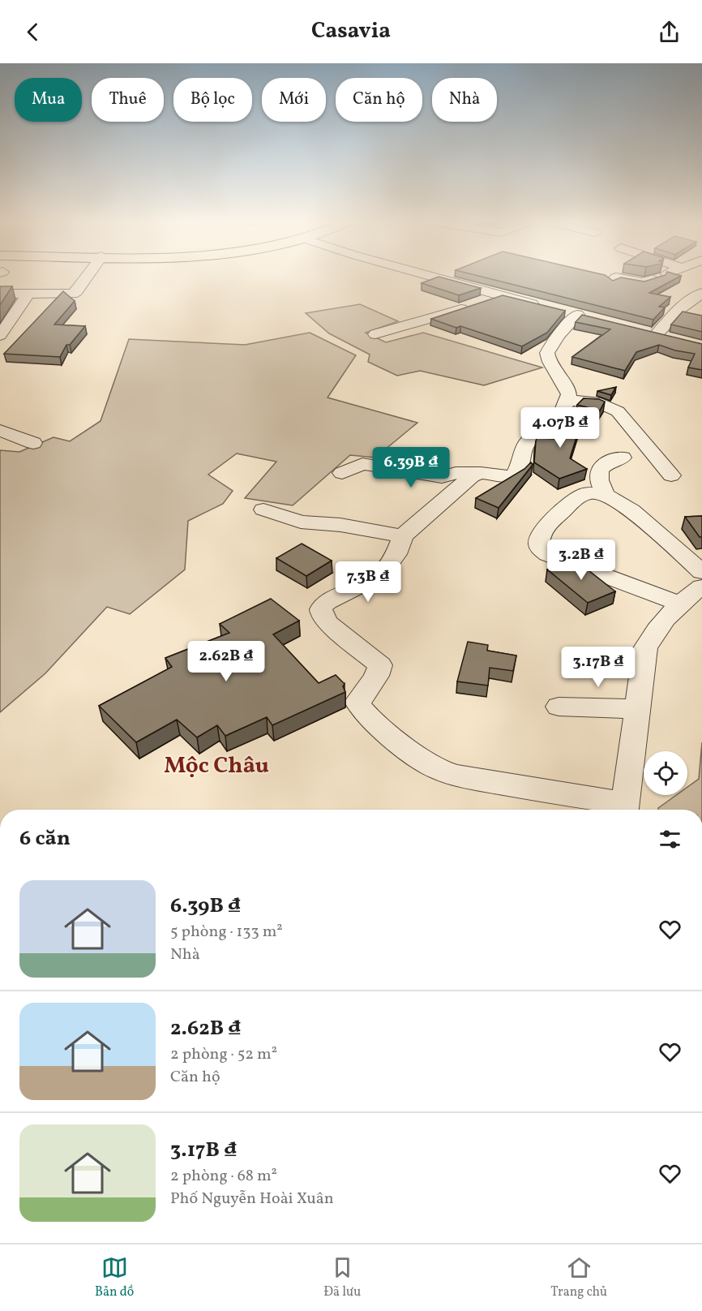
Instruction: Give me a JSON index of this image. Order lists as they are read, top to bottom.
{
  "districts": ["Mộc Châu"],
  "page": {
    "header": "Casavia",
    "chip": [
      "Mua",
      "Thuê",
      "Bộ lọc",
      "Mới",
      "Căn hộ",
      "Nhà"
    ],
    "price": [
      "4.07B ₫",
      "6.39B ₫",
      "3.2B ₫",
      "7.3B ₫",
      "2.62B ₫",
      "3.17B ₫"
    ],
    "heading": "6 căn",
    "list": [
      {
        "name": "6.39B ₫",
        "note": "5 phòng · 133 m² · Nhà"
      },
      {
        "name": "2.62B ₫",
        "note": "2 phòng · 52 m² · Căn hộ"
      },
      {
        "name": "3.17B ₫",
        "note": "2 phòng · 68 m² · Phố Nguyễn Hoài Xuân"
      }
    ],
    "tabs": ["Bản đồ", "Đã lưu", "Trang chủ"]
  }
}
